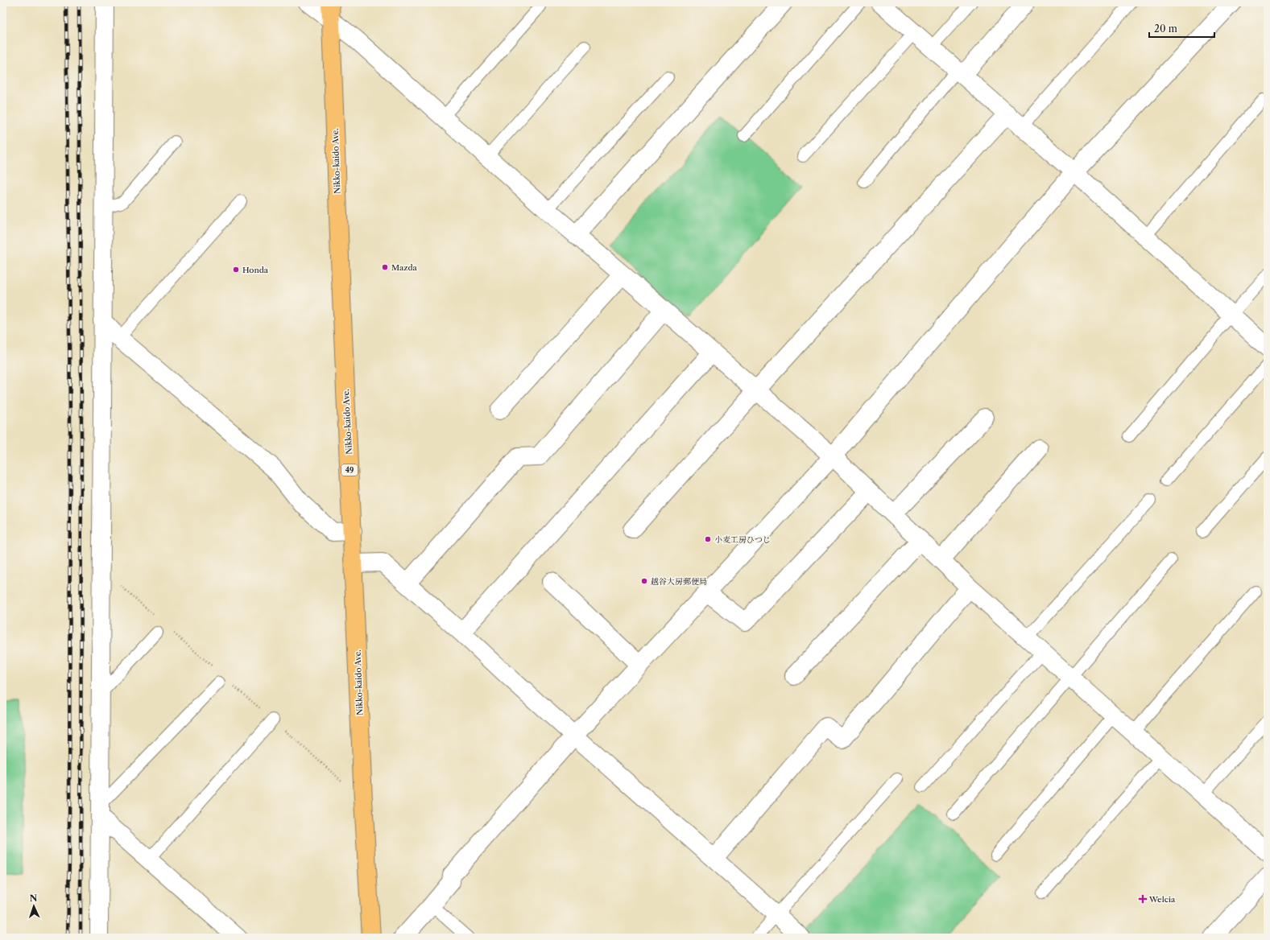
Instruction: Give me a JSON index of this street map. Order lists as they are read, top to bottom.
{
  "streets": {
    "main road": ["Nikko-kaido Ave.", "49"]
  },
  "places": {
    "other": [
      "Mazda",
      "Honda",
      "小麦工房ひつじ",
      "越谷大房郵便局"
    ],
    "health": ["Welcia"]
  },
  "scale_bar": "20 m",
  "north": "top"
}
